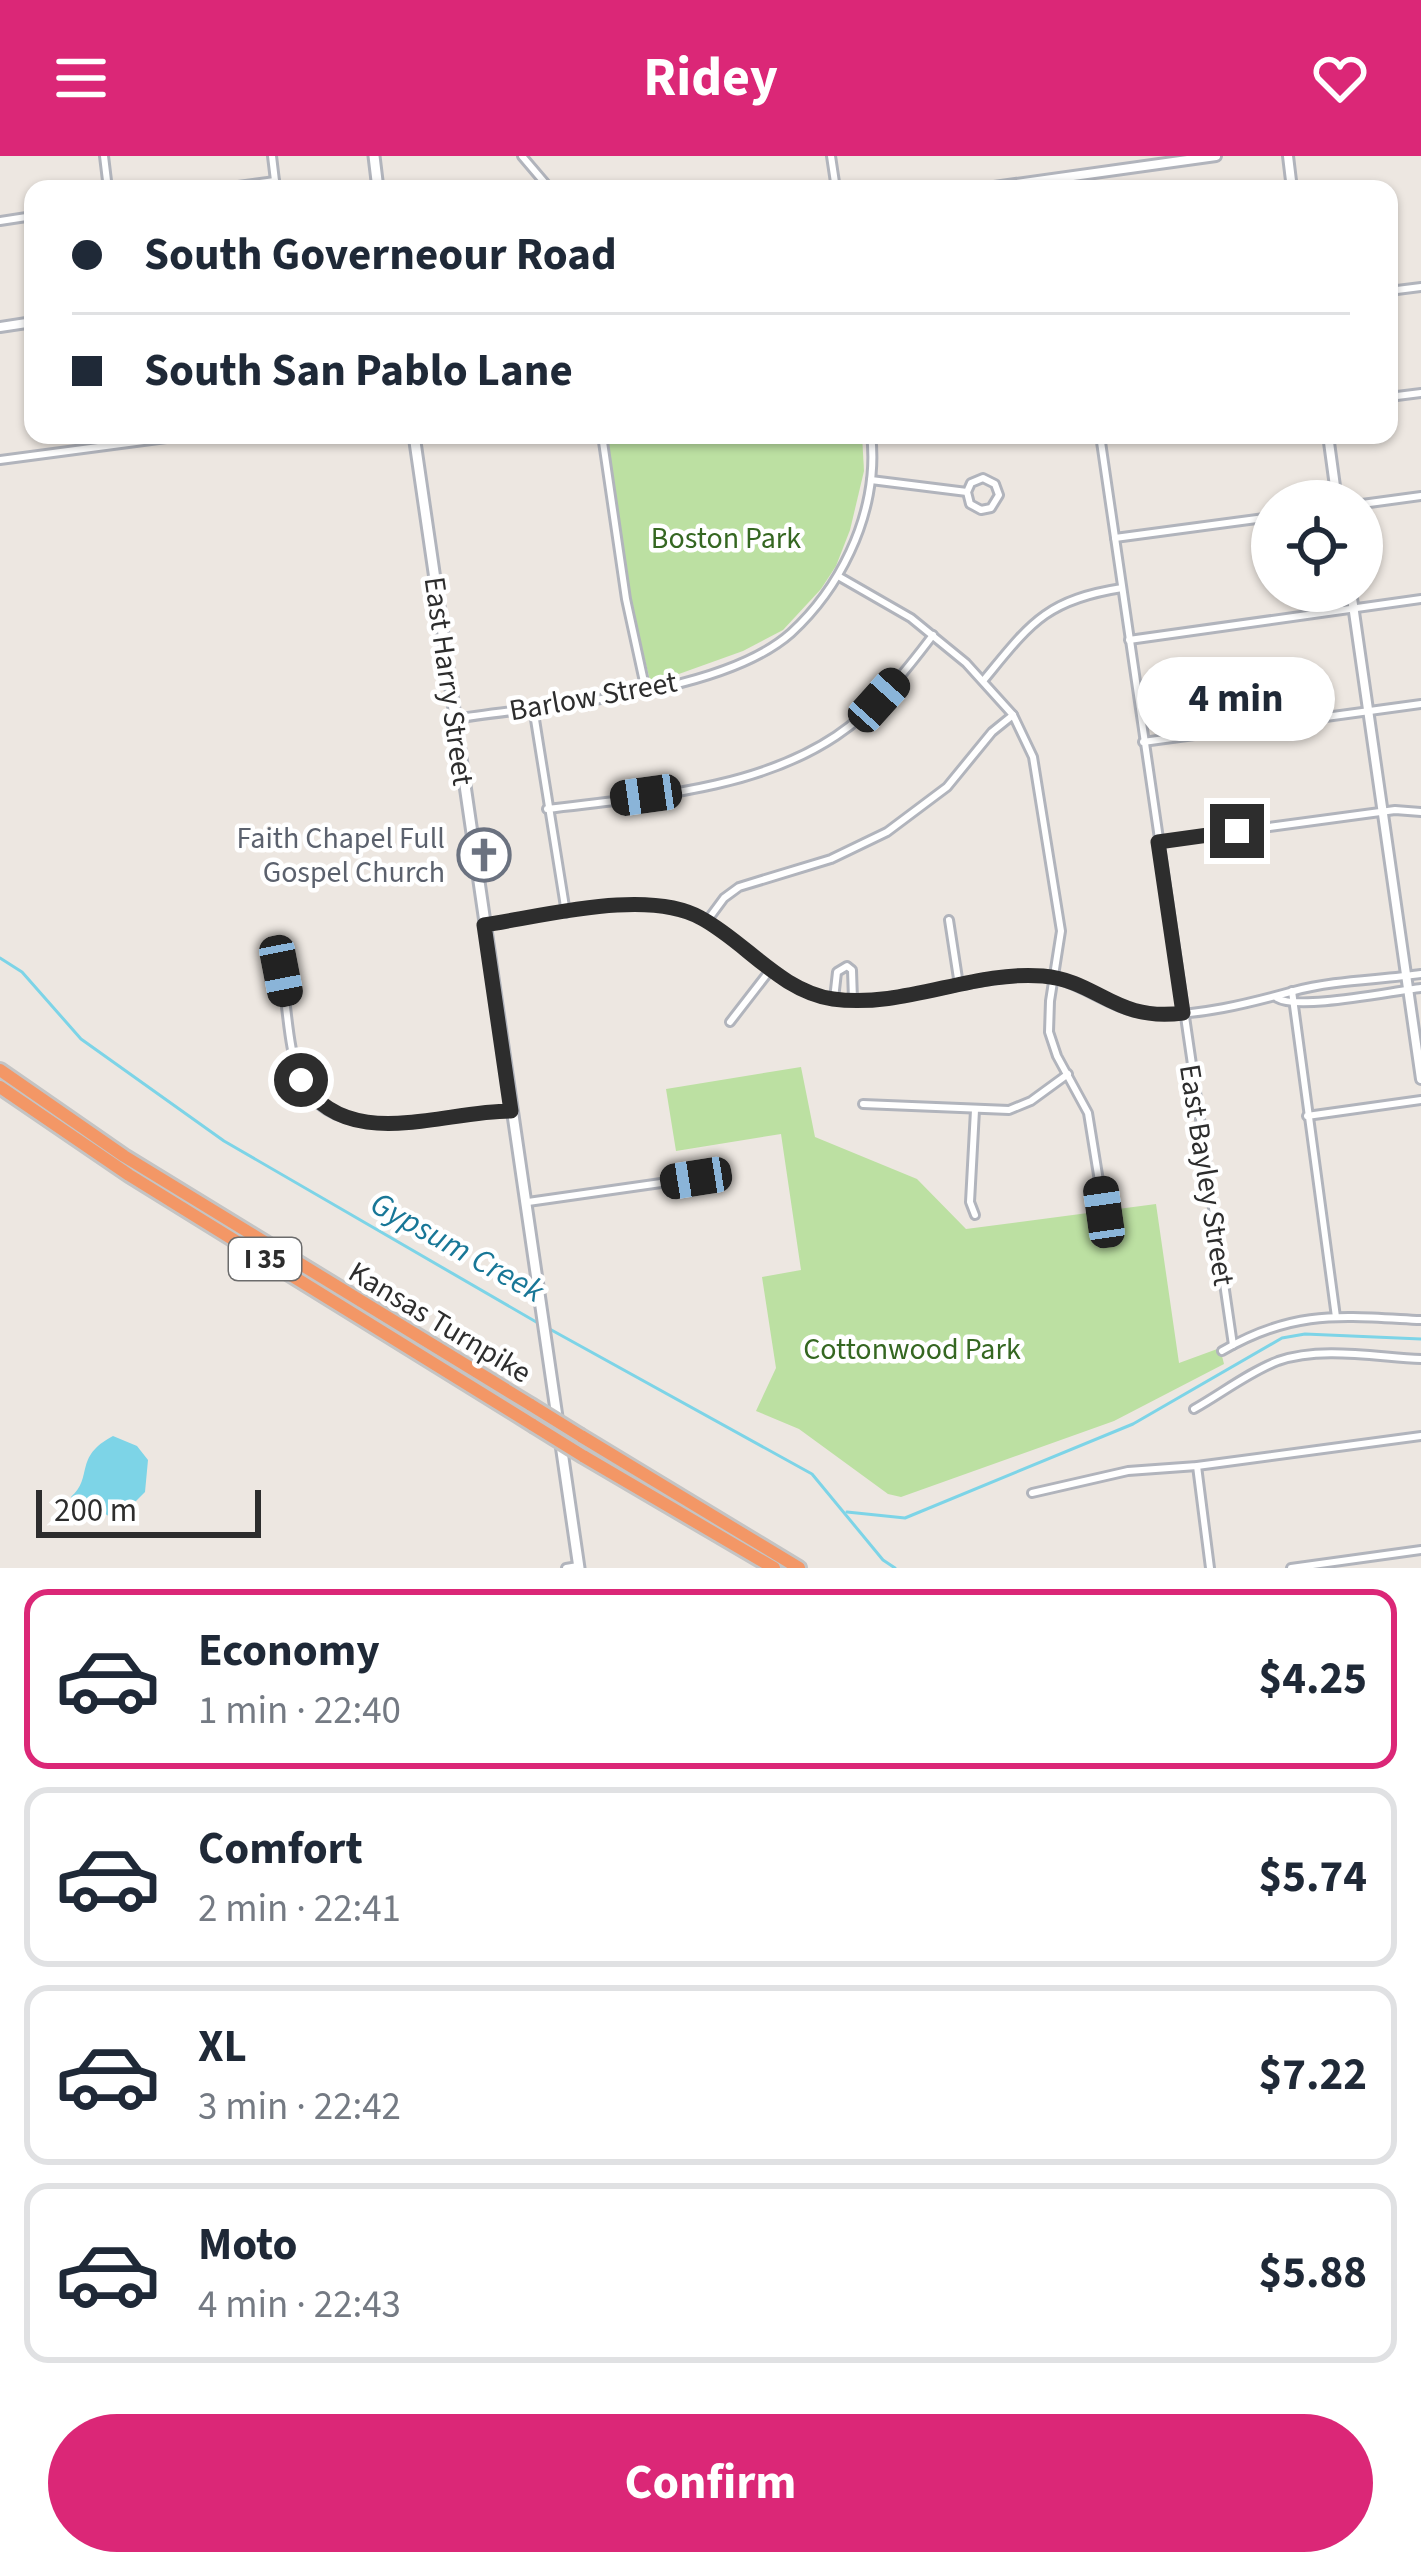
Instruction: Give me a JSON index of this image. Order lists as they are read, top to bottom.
{
  "streets": {
    "highway": ["I 35", "Kansas Turnpike"],
    "main road": ["East Harry Street"],
    "street": ["Barlow Street", "East Bayley Street"]
  },
  "crossings": [
    ["East Harry Street", "Barlow Street"]
  ],
  "water": ["Gypsum Creek"],
  "parks": ["Boston Park", "Cottonwood Park"],
  "places": {
    "church": ["Faith Chapel Full Gospel Church"]
  },
  "scale_bar": "200 m",
  "page": {
    "header": "Ridey",
    "banner": ["South Governeour Road", "South San Pablo Lane"],
    "bubble": "4 min",
    "scale": "200 m",
    "list": [
      {
        "name": "Economy",
        "note": "1 min · 22:40",
        "value": "$4.25"
      },
      {
        "name": "Comfort",
        "note": "2 min · 22:41",
        "value": "$5.74"
      },
      {
        "name": "XL",
        "note": "3 min · 22:42",
        "value": "$7.22"
      },
      {
        "name": "Moto",
        "note": "4 min · 22:43",
        "value": "$5.88"
      }
    ],
    "buttons": "Confirm"
  }
}
